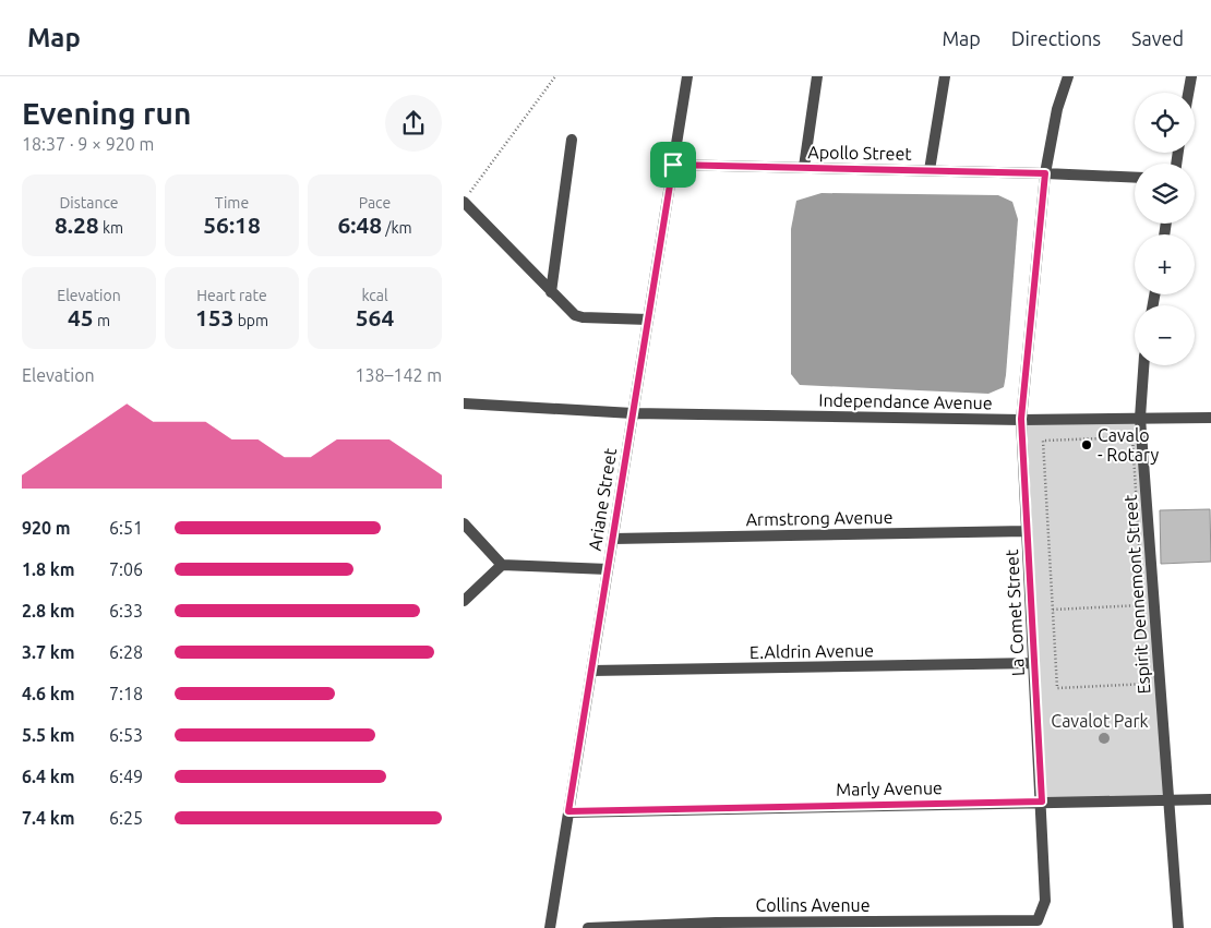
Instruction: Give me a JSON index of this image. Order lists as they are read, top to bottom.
{
  "streets": {
    "street": [
      "Apollo Street",
      "Independance Avenue",
      "Ariane Street",
      "Armstrong Avenue",
      "Espirit Dennemont Street",
      "La Comet Street",
      "E.Aldrin Avenue",
      "Marly Avenue",
      "Collins Avenue"
    ]
  },
  "crossings": [
    ["Apollo Street", "Ariane Street"],
    ["Apollo Street", "La Comet Street"],
    ["Independance Avenue", "Ariane Street"],
    ["Independance Avenue", "Espirit Dennemont Street"],
    ["Independance Avenue", "La Comet Street"],
    ["Ariane Street", "Armstrong Avenue"],
    ["Ariane Street", "E.Aldrin Avenue"],
    ["Ariane Street", "Marly Avenue"],
    ["Armstrong Avenue", "La Comet Street"],
    ["Espirit Dennemont Street", "Marly Avenue"],
    ["La Comet Street", "E.Aldrin Avenue"],
    ["La Comet Street", "Marly Avenue"],
    ["La Comet Street", "Collins Avenue"]
  ],
  "parks": ["Cavalot Park"],
  "places": ["Cavalo - Rotary"],
  "page": {
    "header": "Map",
    "nav": ["Map", "Directions", "Saved"],
    "heading": ["Evening run", "18:37 · 9 × 920 m"],
    "map_buttons": ["+", "−"],
    "stats": [
      ["Distance", "8.28 km"],
      ["Time", "56:18"],
      ["Pace", "6:48 /km"],
      ["Elevation", "45 m"],
      ["Heart rate", "153 bpm"],
      ["kcal", "564"]
    ],
    "chart": ["Elevation", "138–142 m"],
    "list": [
      {
        "name": "920 m",
        "note": "6:51"
      },
      {
        "name": "1.8 km",
        "note": "7:06"
      },
      {
        "name": "2.8 km",
        "note": "6:33"
      },
      {
        "name": "3.7 km",
        "note": "6:28"
      },
      {
        "name": "4.6 km",
        "note": "7:18"
      },
      {
        "name": "5.5 km",
        "note": "6:53"
      },
      {
        "name": "6.4 km",
        "note": "6:49"
      },
      {
        "name": "7.4 km",
        "note": "6:25"
      }
    ]
  }
}
